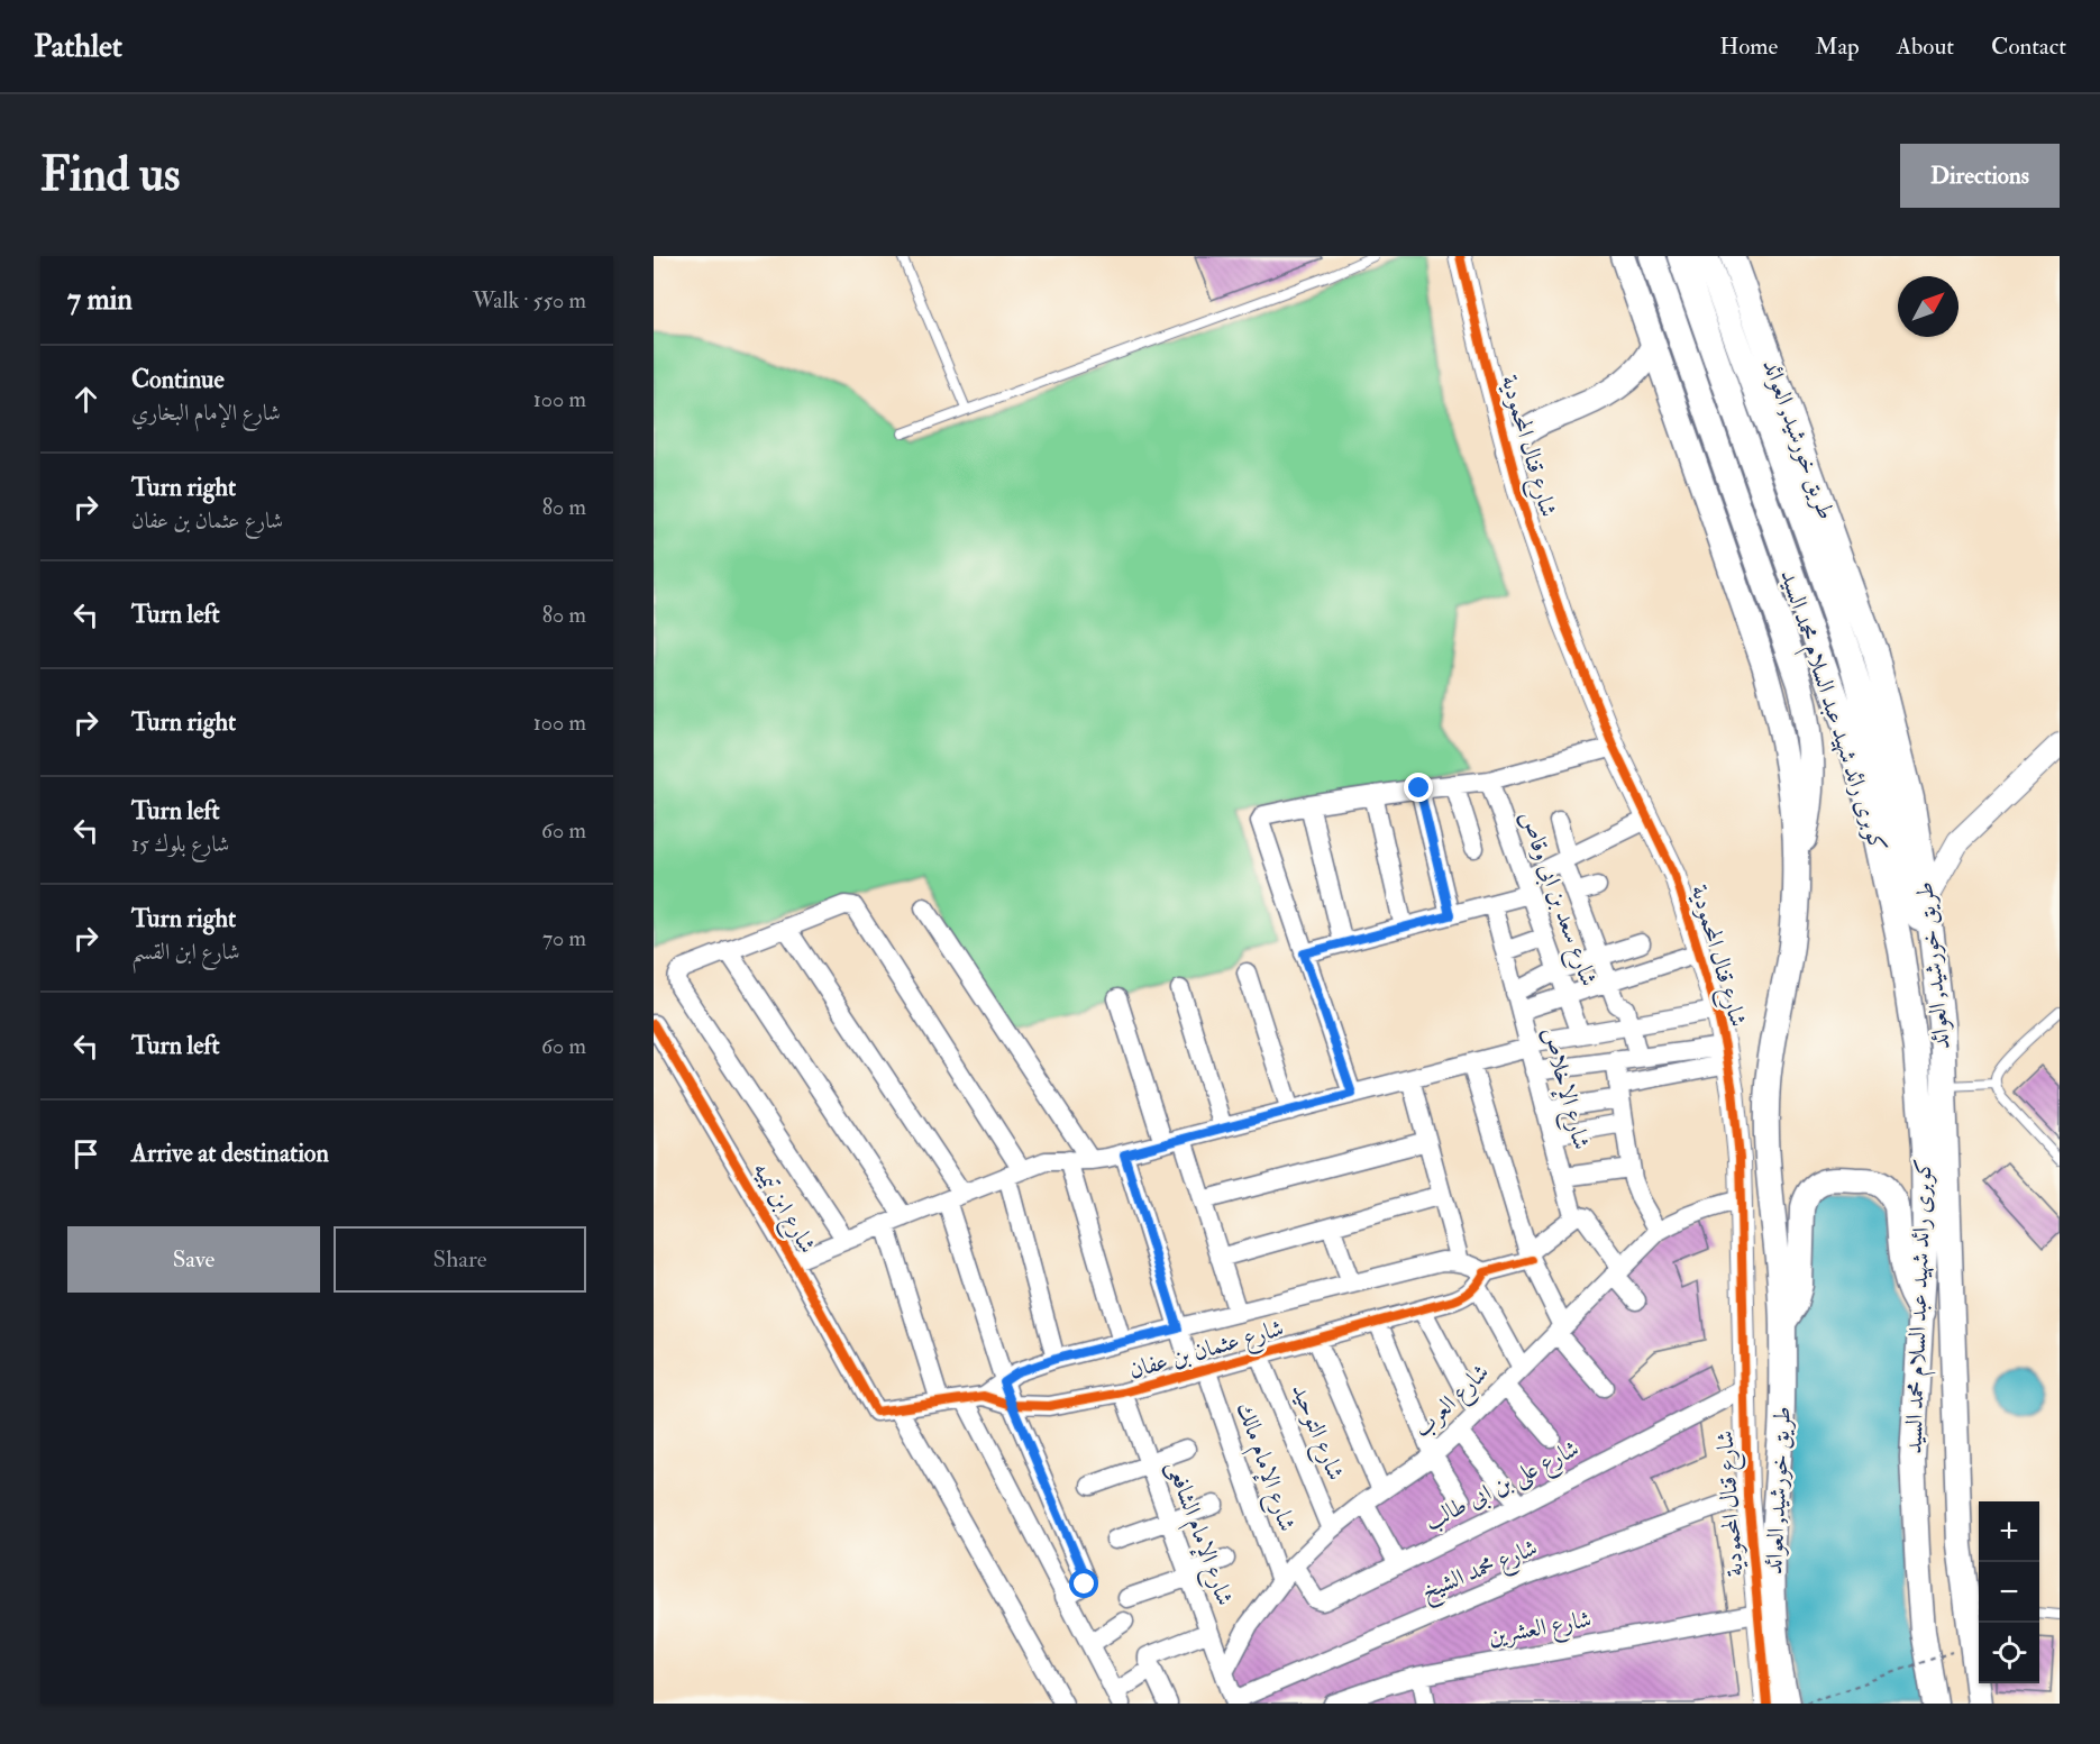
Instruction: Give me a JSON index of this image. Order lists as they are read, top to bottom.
{
  "streets": {
    "main road": ["طريق خورشيد, العوائد", "كوبرى رائد شهيد عبد السلام محمد السيد"],
    "street": [
      "شارع قنال المحمودية",
      "شارع سعد بن ابى وقاص",
      "شارع الإخلاص",
      "شارع ابن تيميه",
      "شارع عثمان بن عفان",
      "شارع العرب",
      "شارع التوحيد",
      "شارع الإمام مالك",
      "شارع على بن ابى طالب",
      "شارع الإمام الشافعى",
      "شارع محمد الشيخ",
      "شارع العشرين"
    ]
  },
  "crossings": [
    ["طريق خورشيد, العوائد", "شارع قنال المحمودية"],
    ["طريق خورشيد, العوائد", "كوبرى رائد شهيد عبد السلام محمد السيد"],
    ["شارع قنال المحمودية", "شارع العرب"],
    ["شارع قنال المحمودية", "شارع على بن ابى طالب"],
    ["شارع قنال المحمودية", "شارع محمد الشيخ"],
    ["شارع قنال المحمودية", "شارع العشرين"],
    ["شارع الإخلاص", "شارع العرب"],
    ["شارع ابن تيميه", "شارع عثمان بن عفان"],
    ["شارع عثمان بن عفان", "شارع التوحيد"],
    ["شارع عثمان بن عفان", "شارع الإمام مالك"],
    ["شارع عثمان بن عفان", "شارع الإمام الشافعى"],
    ["شارع العرب", "شارع التوحيد"],
    ["شارع العرب", "شارع الإمام مالك"],
    ["شارع العرب", "شارع على بن ابى طالب"],
    ["شارع العرب", "شارع الإمام الشافعى"],
    ["شارع الإمام الشافعى", "شارع محمد الشيخ"]
  ],
  "north": "top right",
  "page": {
    "header": "Pathlet",
    "nav": [
      "Home",
      "Map",
      "About",
      "Contact"
    ],
    "buttons": [
      "Directions",
      ["Save", "Share"]
    ],
    "title": "Find us",
    "heading": ["7 min", "Walk · 550 m"],
    "list": [
      ["Continue", "شارع الإمام البخاري", "100 m"],
      ["Turn right", "شارع عثمان بن عفان", "80 m"],
      ["Turn left", "80 m"],
      ["Turn right", "100 m"],
      ["Turn left", "شارع بلوك 15", "60 m"],
      ["Turn right", "شارع ابن القسم", "70 m"],
      ["Turn left", "60 m"],
      "Arrive at destination"
    ],
    "map_buttons": ["+", "−"]
  }
}
